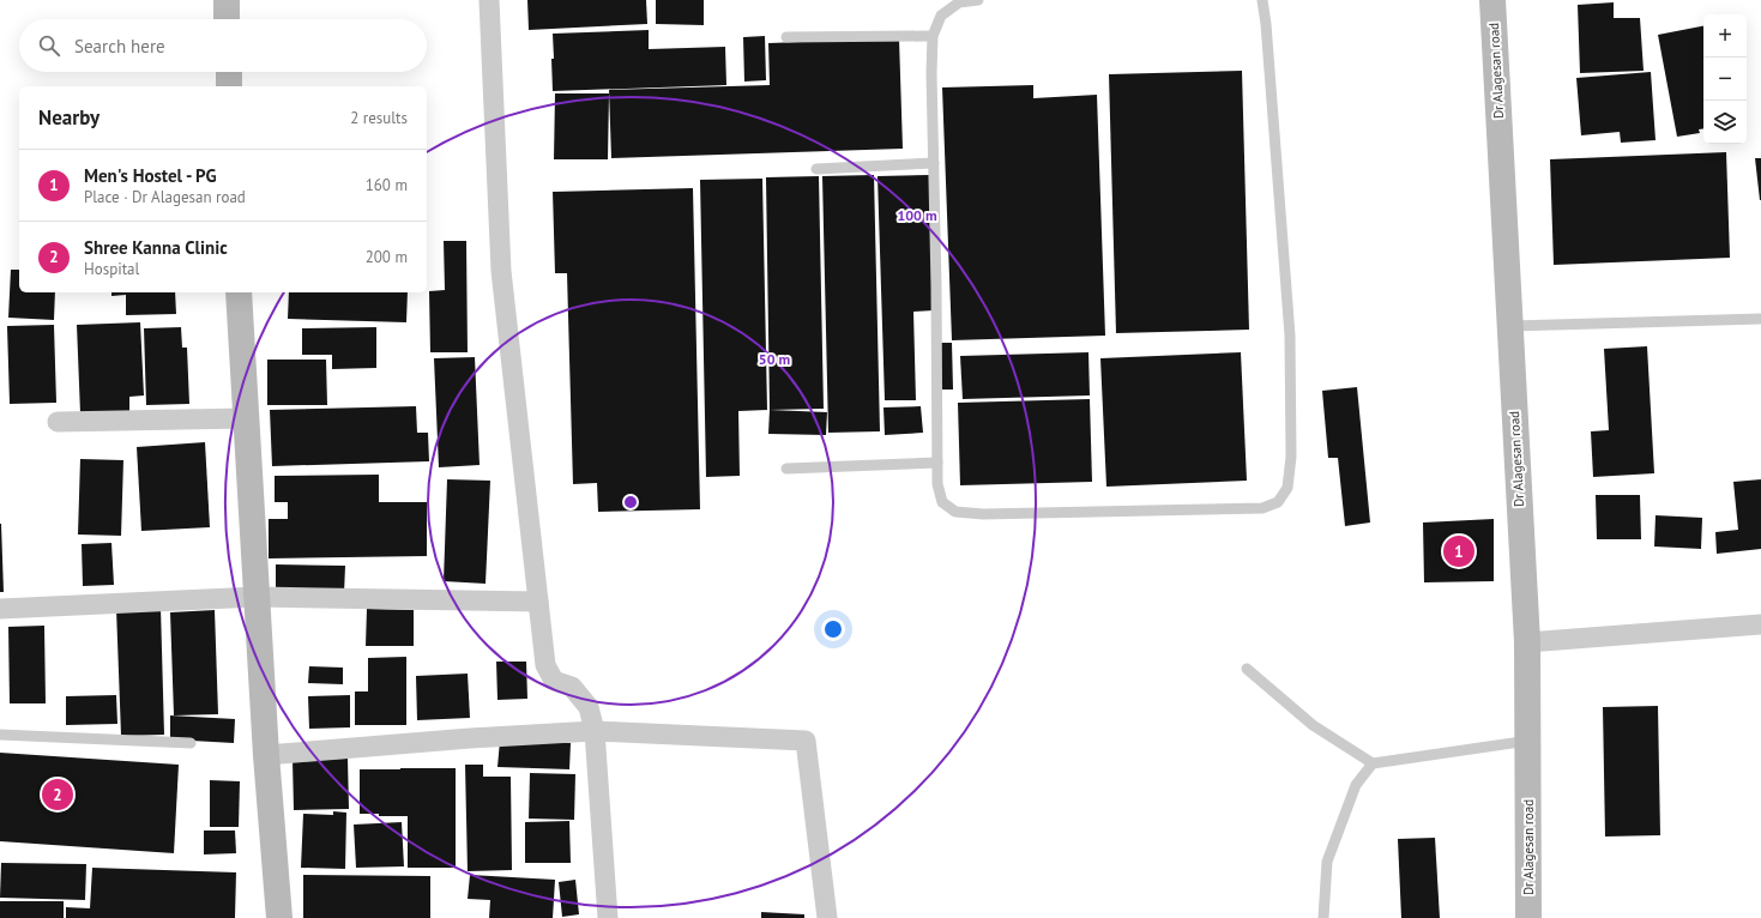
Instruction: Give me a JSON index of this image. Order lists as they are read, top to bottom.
{
  "streets": {
    "street": ["Dr Alagesan road"]
  },
  "page": {
    "map_buttons": ["+", "−"],
    "search": "Search here",
    "heading": ["Nearby", "2 results"],
    "list": [
      {
        "mark": "1",
        "name": "Men's Hostel - PG",
        "note": "Place · Dr Alagesan road",
        "value": "160 m"
      },
      {
        "mark": "2",
        "name": "Shree Kanna Clinic",
        "note": "Hospital",
        "value": "200 m"
      }
    ],
    "pins": ["1", "2"]
  },
  "rings": ["100 m", "50 m"]
}
